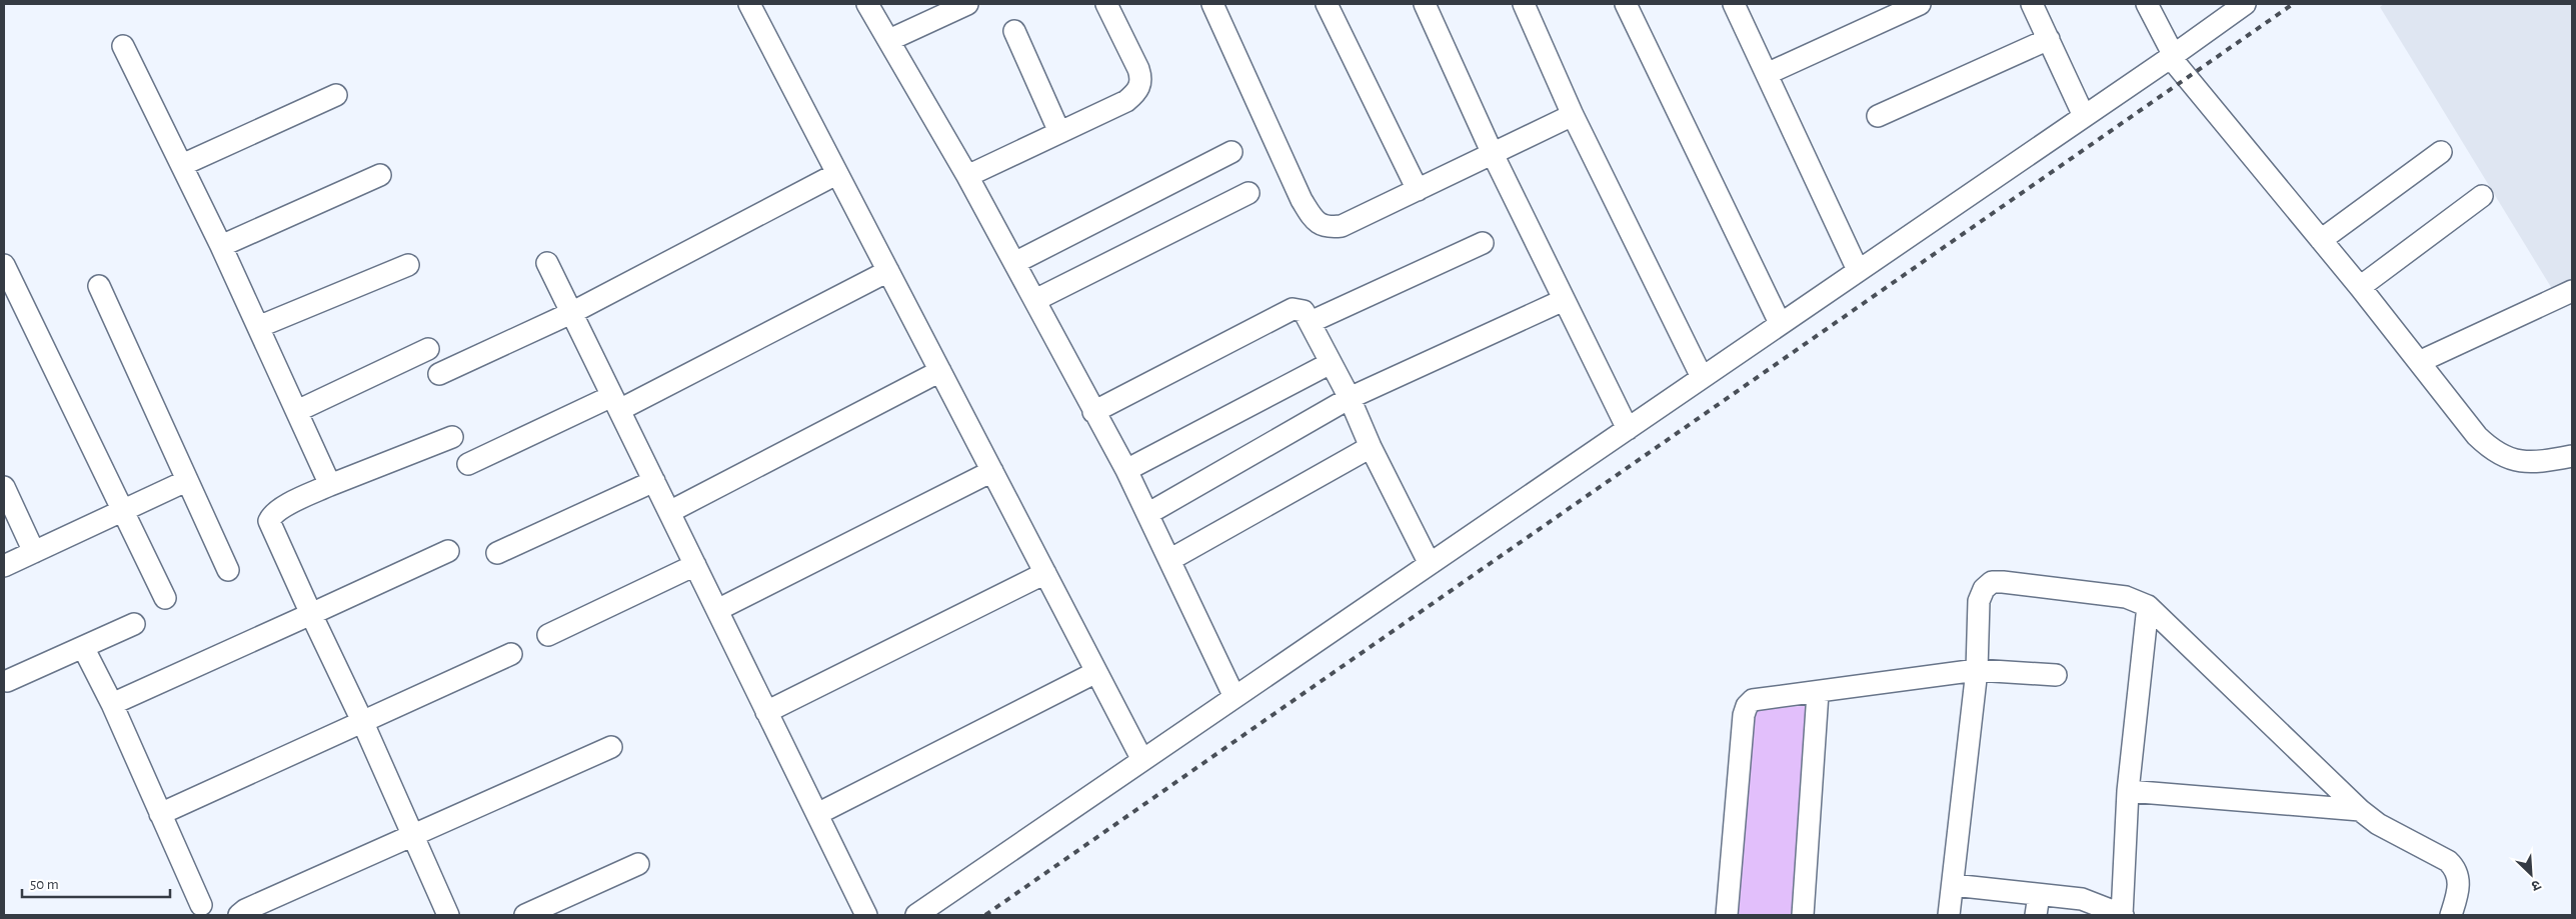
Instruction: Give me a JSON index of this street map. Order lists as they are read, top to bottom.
{
  "scale_bar": "50 m",
  "north": "bottom right"
}
